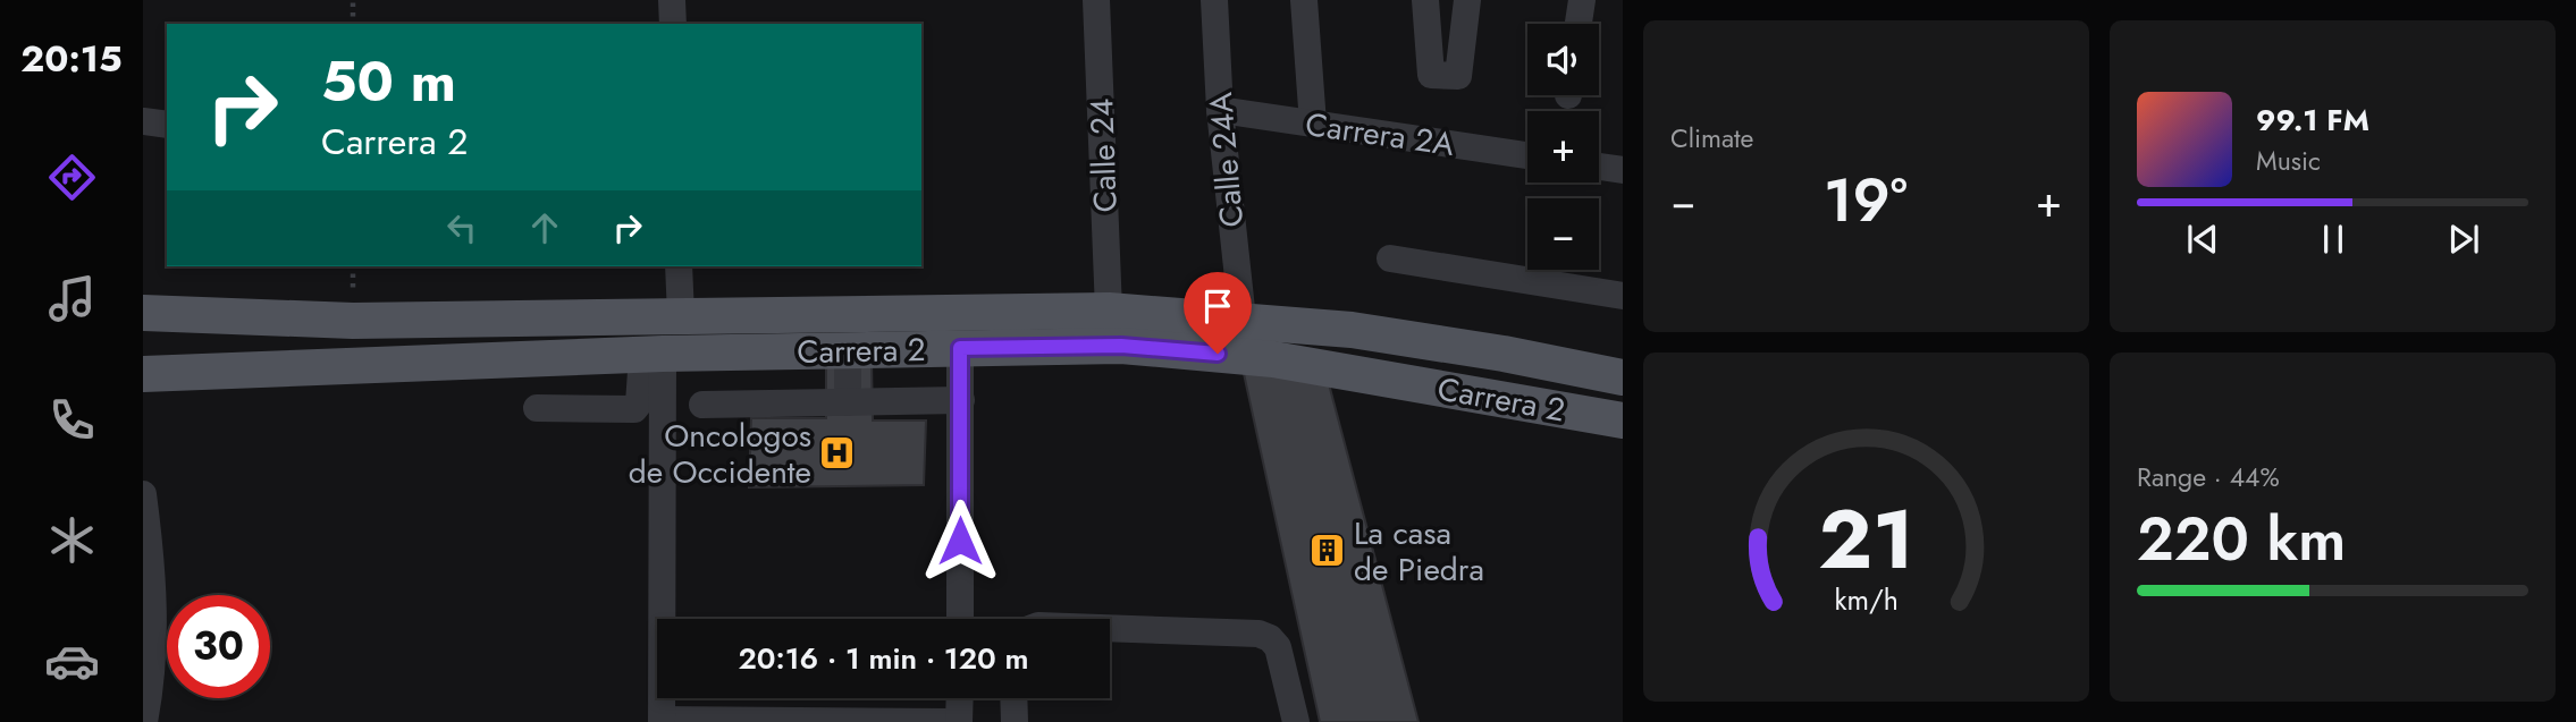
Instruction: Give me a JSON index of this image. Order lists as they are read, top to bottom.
{
  "streets": {
    "main road": ["Carrera 2"],
    "street": ["Carrera 2A", "Calle 24", "Calle 24A"]
  },
  "crossings": [
    ["Carrera 2A", "Calle 24A"],
    ["Calle 24", "Carrera 2"],
    ["Calle 24A", "Carrera 2"]
  ],
  "places": {
    "hospital": ["Oncologos de Occidente"],
    "building": ["La casa de Piedra"]
  },
  "page": {
    "tabs": "20:15",
    "tile": [
      "Climate",
      ["Range · 44%", "220 km"]
    ],
    "map_buttons": ["+", "−"],
    "turn": ["50 m", "Carrera 2"],
    "song": ["99.1 FM", "Music"],
    "heat": ["−", "19°", "+"],
    "limit": "30",
    "trip": "20:16 · 1 min · 120 m",
    "gauge": ["21", "km/h"]
  }
}
